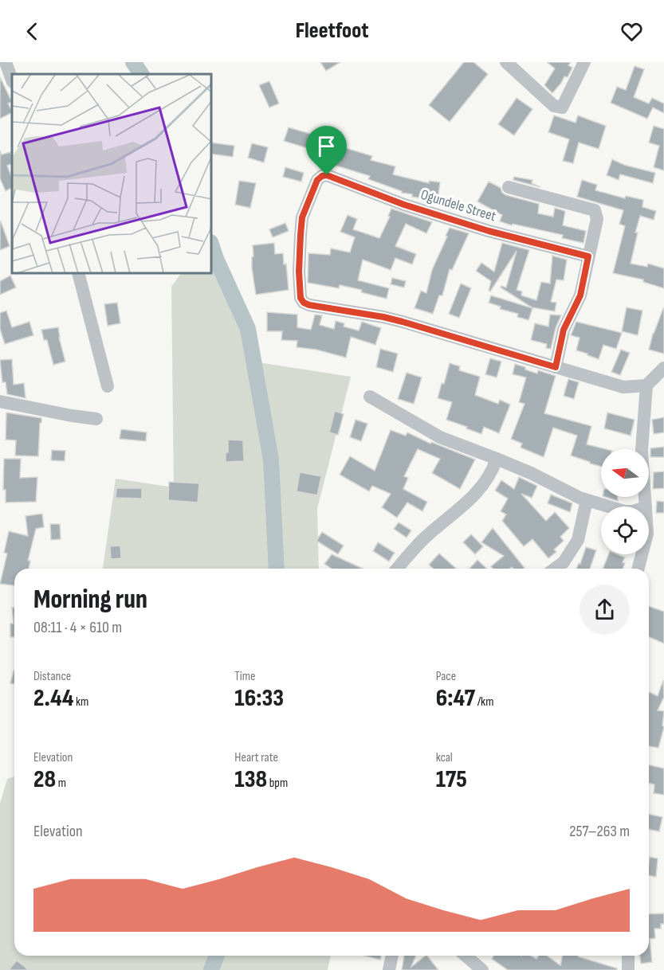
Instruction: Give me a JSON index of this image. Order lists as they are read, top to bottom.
{
  "streets": {
    "street": ["Ogundele Street"]
  },
  "north": "left",
  "page": {
    "header": "Fleetfoot",
    "heading": ["Morning run", "08:11 · 4 × 610 m"],
    "stats": [
      ["Distance", "2.44 km"],
      ["Time", "16:33"],
      ["Pace", "6:47 /km"],
      ["Elevation", "28 m"],
      ["Heart rate", "138 bpm"],
      ["kcal", "175"]
    ],
    "chart": ["Elevation", "257–263 m"]
  }
}
